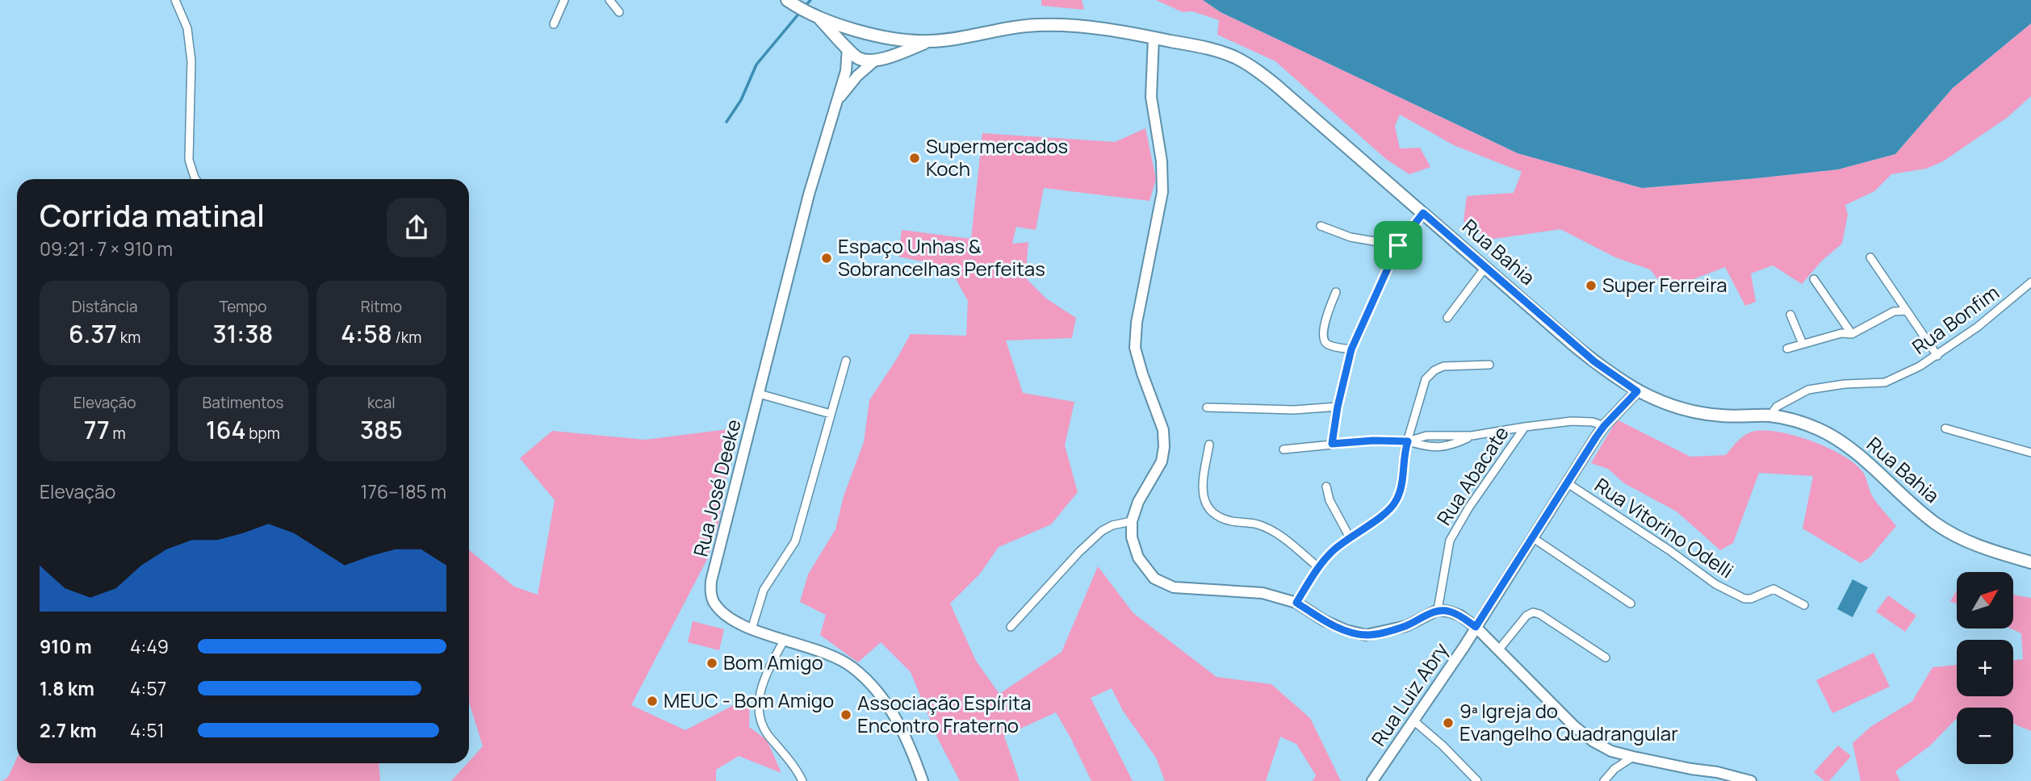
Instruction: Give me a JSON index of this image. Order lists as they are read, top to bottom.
{
  "streets": {
    "main road": ["Rua Bahia"],
    "street": [
      "Rua Bonfim",
      "Rua Abacate",
      "Rua José Deeke",
      "Rua Vitorino Odelli",
      "Rua Luiz Abry"
    ]
  },
  "crossings": [
    ["Rua Bahia", "Rua Bonfim"],
    ["Rua Bahia", "Rua José Deeke"],
    ["Rua Bahia", "Rua Luiz Abry"],
    ["Rua Vitorino Odelli", "Rua Luiz Abry"]
  ],
  "places": [
    "Supermercados Koch",
    "Espaço Unhas & Sobrancelhas Perfeitas",
    "Super Ferreira",
    "Bom Amigo",
    "MEUC - Bom Amigo",
    "Associação Espírita Encontro Fraterno",
    "9ª Igreja do Evangelho Quadrangular"
  ],
  "north": "top right",
  "page": {
    "heading": ["Corrida matinal", "09:21 · 7 × 910 m"],
    "stats": [
      ["Distância", "6.37 km"],
      ["Tempo", "31:38"],
      ["Ritmo", "4:58 /km"],
      ["Elevação", "77 m"],
      ["Batimentos", "164 bpm"],
      ["kcal", "385"]
    ],
    "chart": ["Elevação", "176–185 m"],
    "map_buttons": ["+", "−"],
    "list": [
      {
        "name": "910 m",
        "note": "4:49"
      },
      {
        "name": "1.8 km",
        "note": "4:57"
      },
      {
        "name": "2.7 km",
        "note": "4:51"
      }
    ]
  }
}
